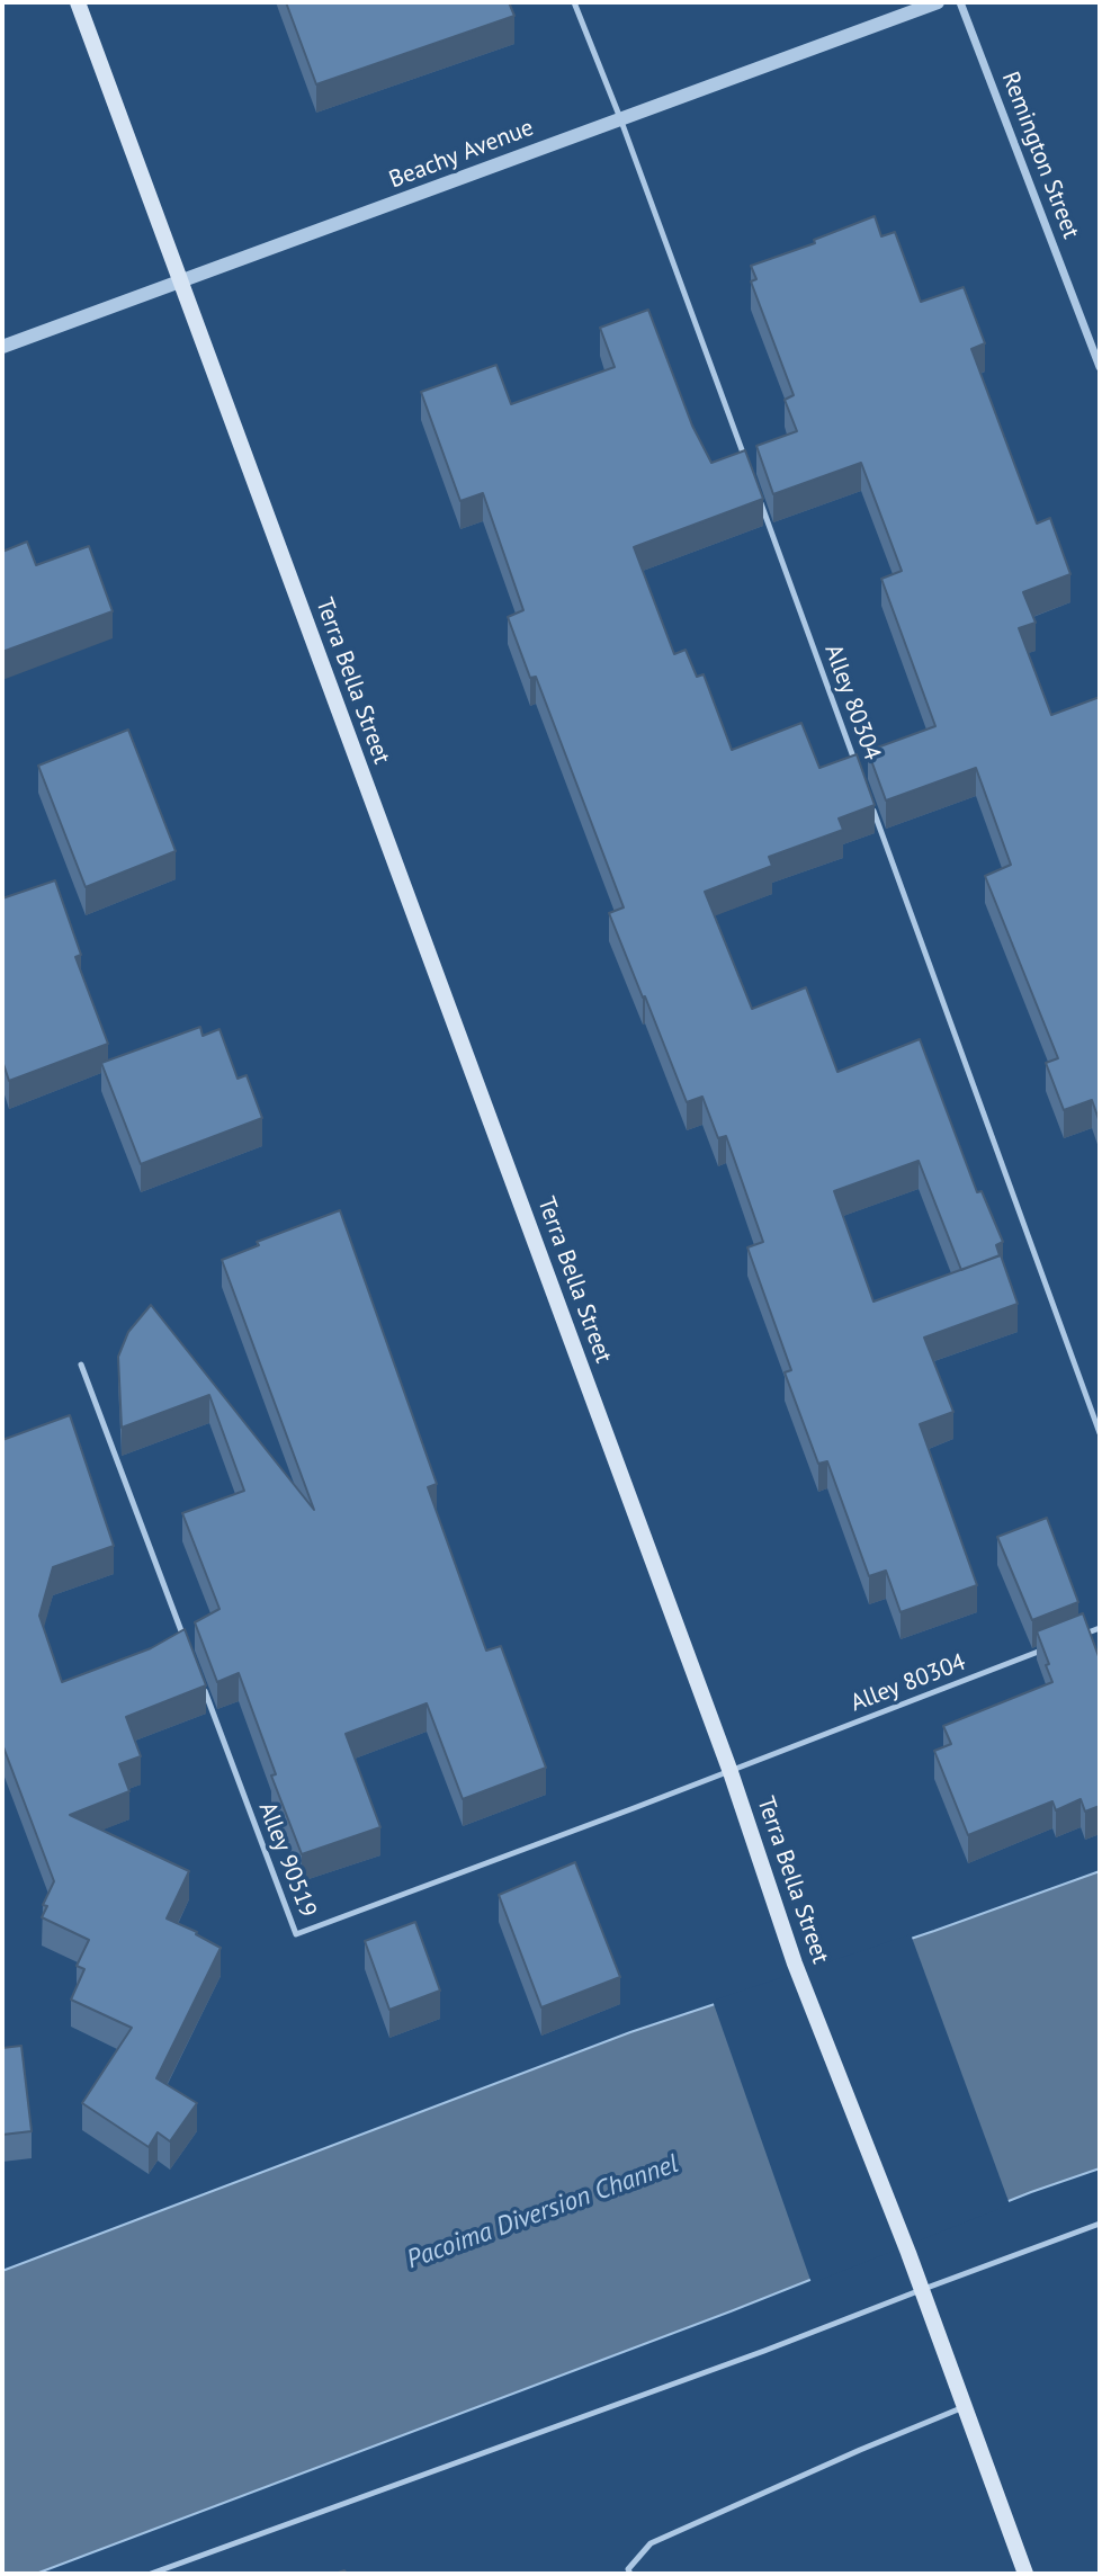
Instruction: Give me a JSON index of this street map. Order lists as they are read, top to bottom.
{
  "streets": {
    "main road": ["Terra Bella Street"],
    "street": ["Beachy Avenue", "Remington Street"],
    "lane": ["Alley 80304", "Alley 90519"]
  },
  "crossings": [
    ["Beachy Avenue", "Terra Bella Street"],
    ["Terra Bella Street", "Alley 80304"],
    ["Terra Bella Street", "Alley 90519"],
    ["Alley 80304", "Alley 90519"]
  ],
  "water": ["Pacoima Diversion Channel"]
}
